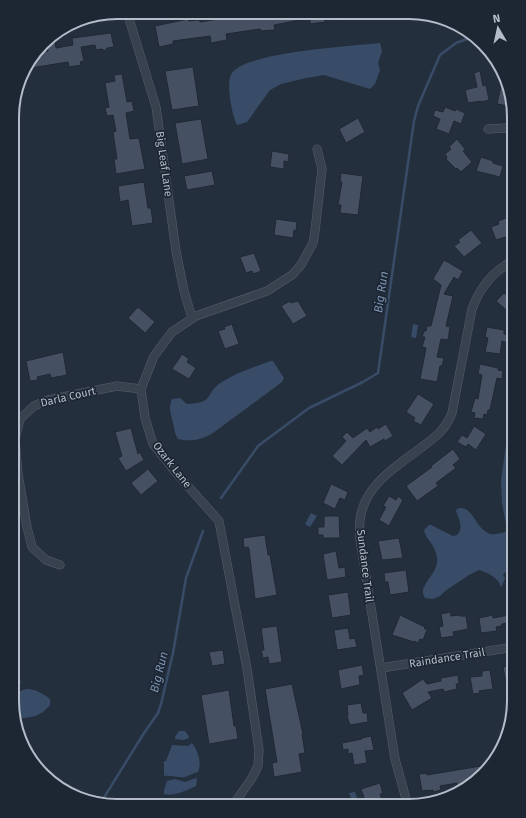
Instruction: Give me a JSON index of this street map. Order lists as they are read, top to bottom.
{
  "streets": {
    "street": [
      "Big Leaf Lane",
      "Darla Court",
      "Ozark Lane",
      "Sundance Trail",
      "Raindance Trail"
    ]
  },
  "crossings": [
    ["Big Leaf Lane", "Ozark Lane"],
    ["Darla Court", "Ozark Lane"],
    ["Sundance Trail", "Raindance Trail"]
  ],
  "water": ["Big Run"],
  "north": "top"
}
